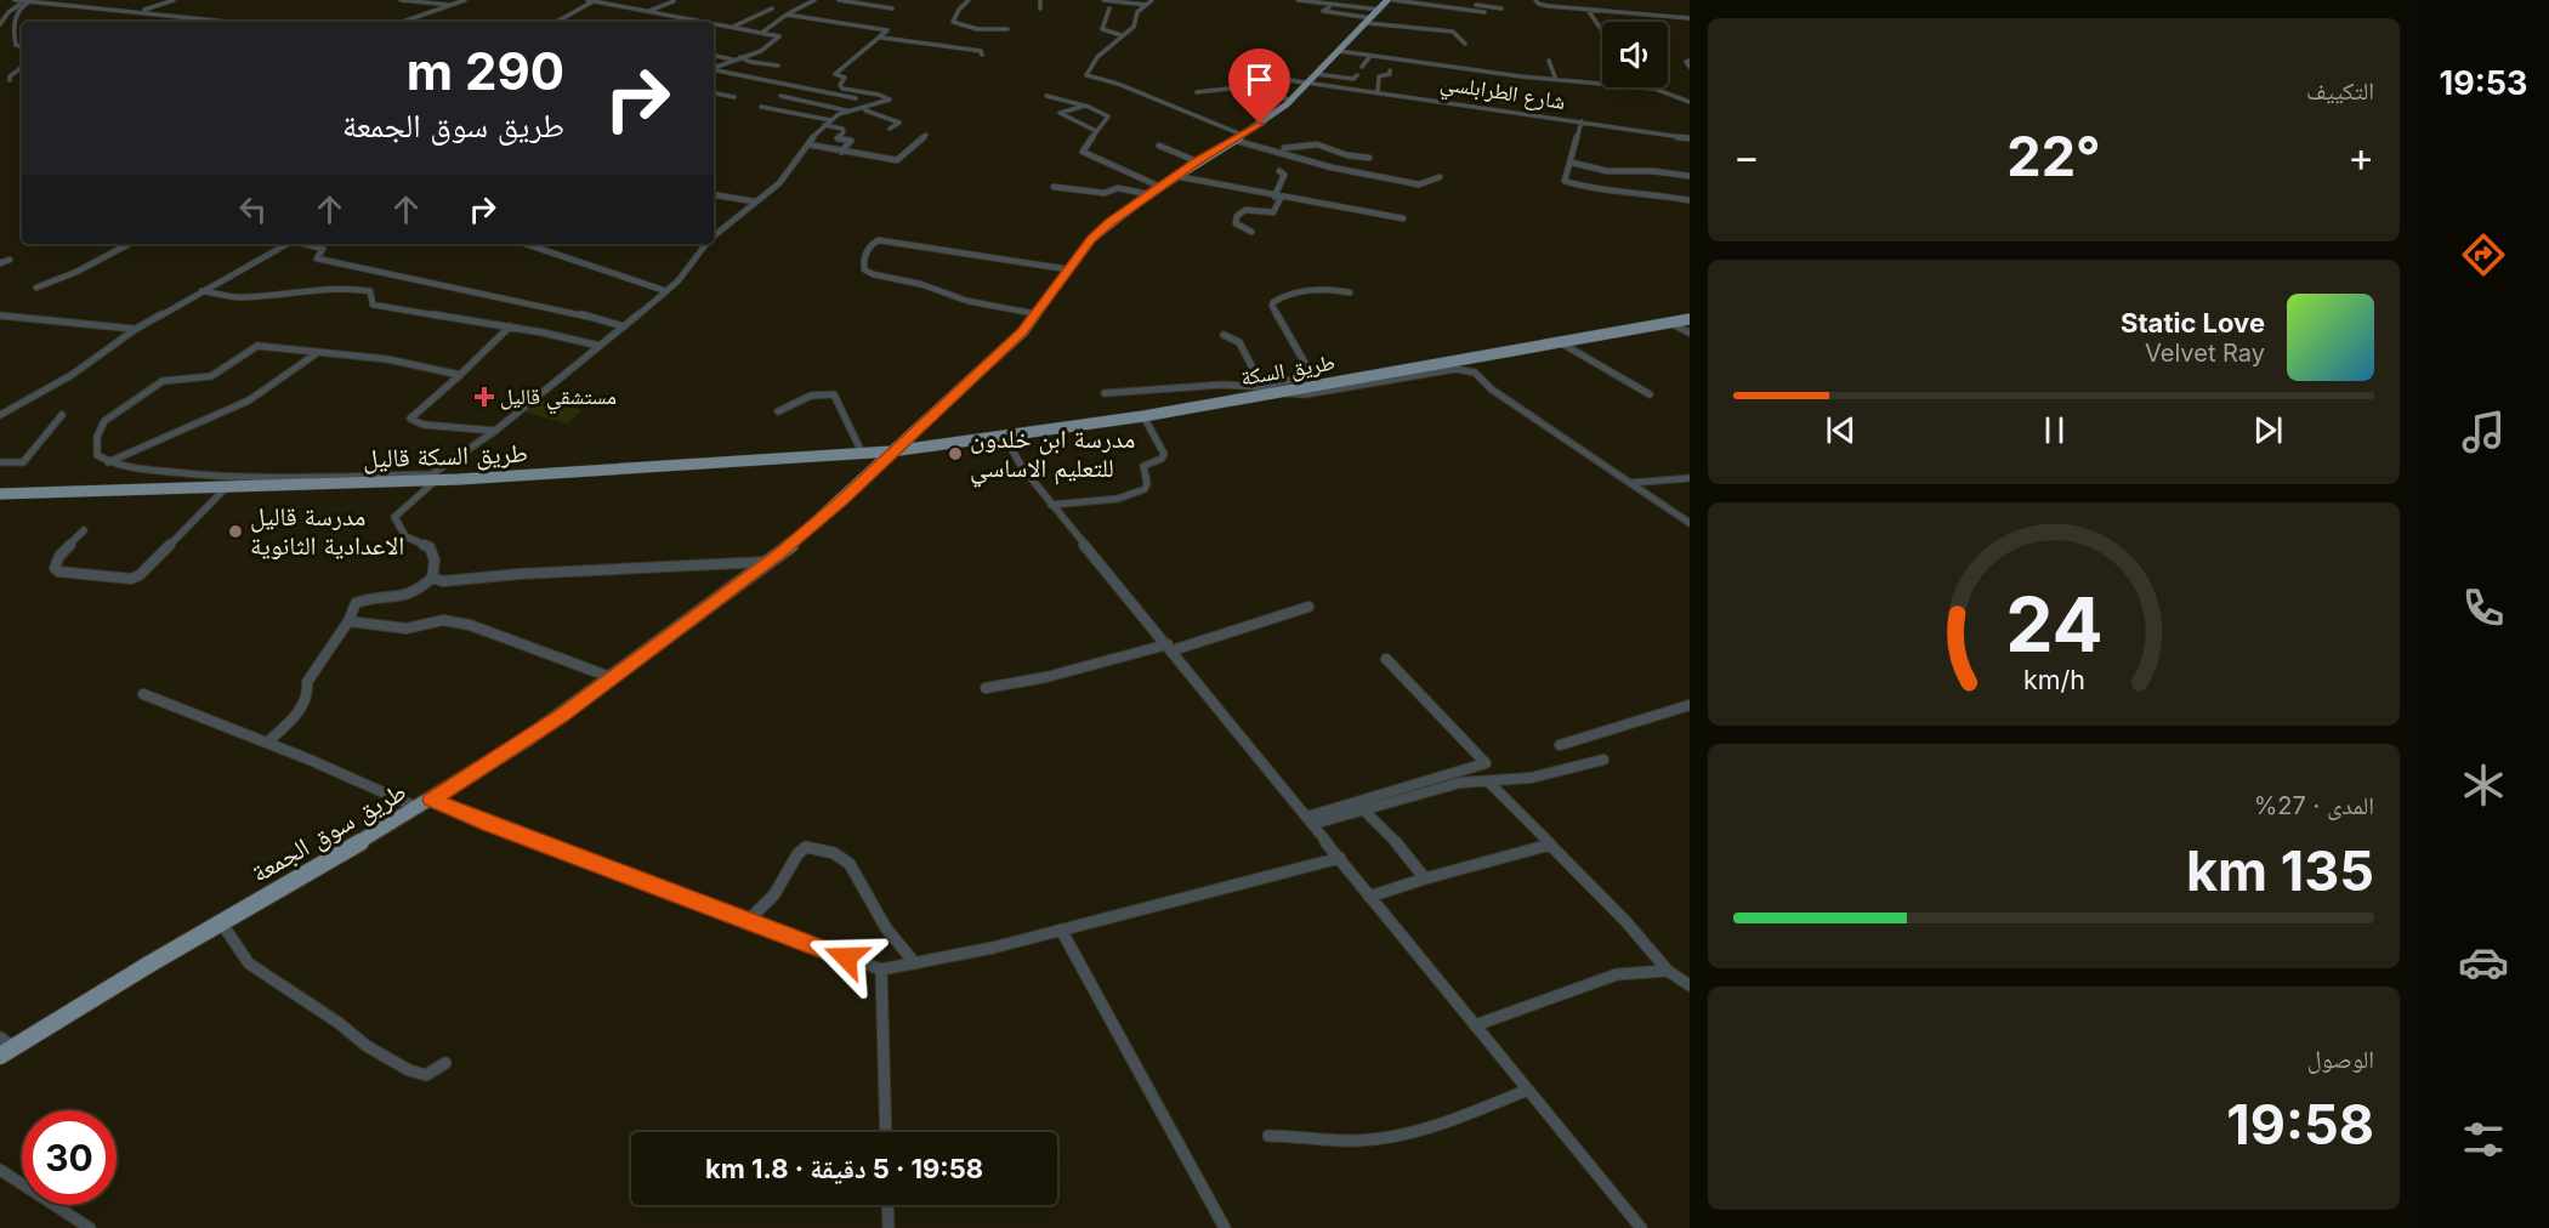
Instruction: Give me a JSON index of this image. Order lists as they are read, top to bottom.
{
  "streets": {
    "main road": ["طريق السكة", "طريق السكة قاليل", "طريق سوق الجمعة"],
    "street": ["شارع الطرابلسي"]
  },
  "crossings": [
    ["شارع الطرابلسي", "طريق سوق الجمعة"],
    ["طريق السكة", "طريق السكة قاليل"],
    ["طريق السكة", "طريق سوق الجمعة"],
    ["طريق السكة قاليل", "طريق سوق الجمعة"]
  ],
  "places": {
    "health": ["مستشقي قاليل"],
    "other": ["مدرسة ابن خلدون للتعليم الاساسي", "مدرسة قاليل الاعدادية الثانوية"]
  },
  "page": {
    "tabs": "19:53",
    "tile": [
      "التكييف",
      ["المدى · 27%", "135 km"],
      ["الوصول", "19:58"]
    ],
    "turn": ["290 m", "طريق سوق الجمعة"],
    "heat": ["−", "22°", "+"],
    "song": ["Static Love", "Velvet Ray"],
    "limit": "30",
    "trip": "19:58 · 5 دقيقة · 1.8 km",
    "gauge": ["24", "km/h"]
  }
}
